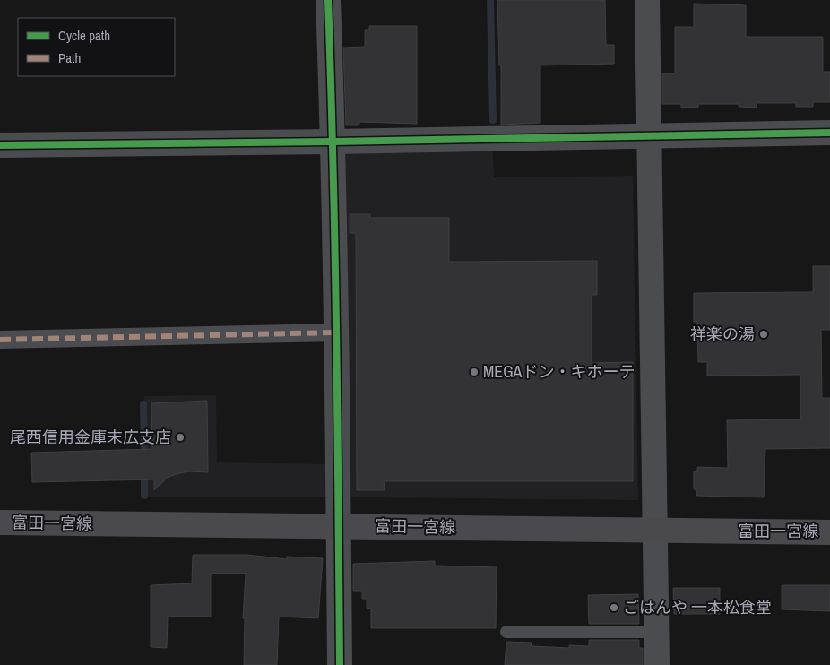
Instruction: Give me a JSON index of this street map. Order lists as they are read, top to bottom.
{
  "streets": {
    "main road": ["富田一宮線"]
  },
  "places": [
    "祥楽の湯",
    "MEGAドン・キホーテ",
    "尾西信用金庫末広支店",
    "ごはんや 一本松食堂"
  ],
  "legend": ["Cycle path", "Path"]
}
